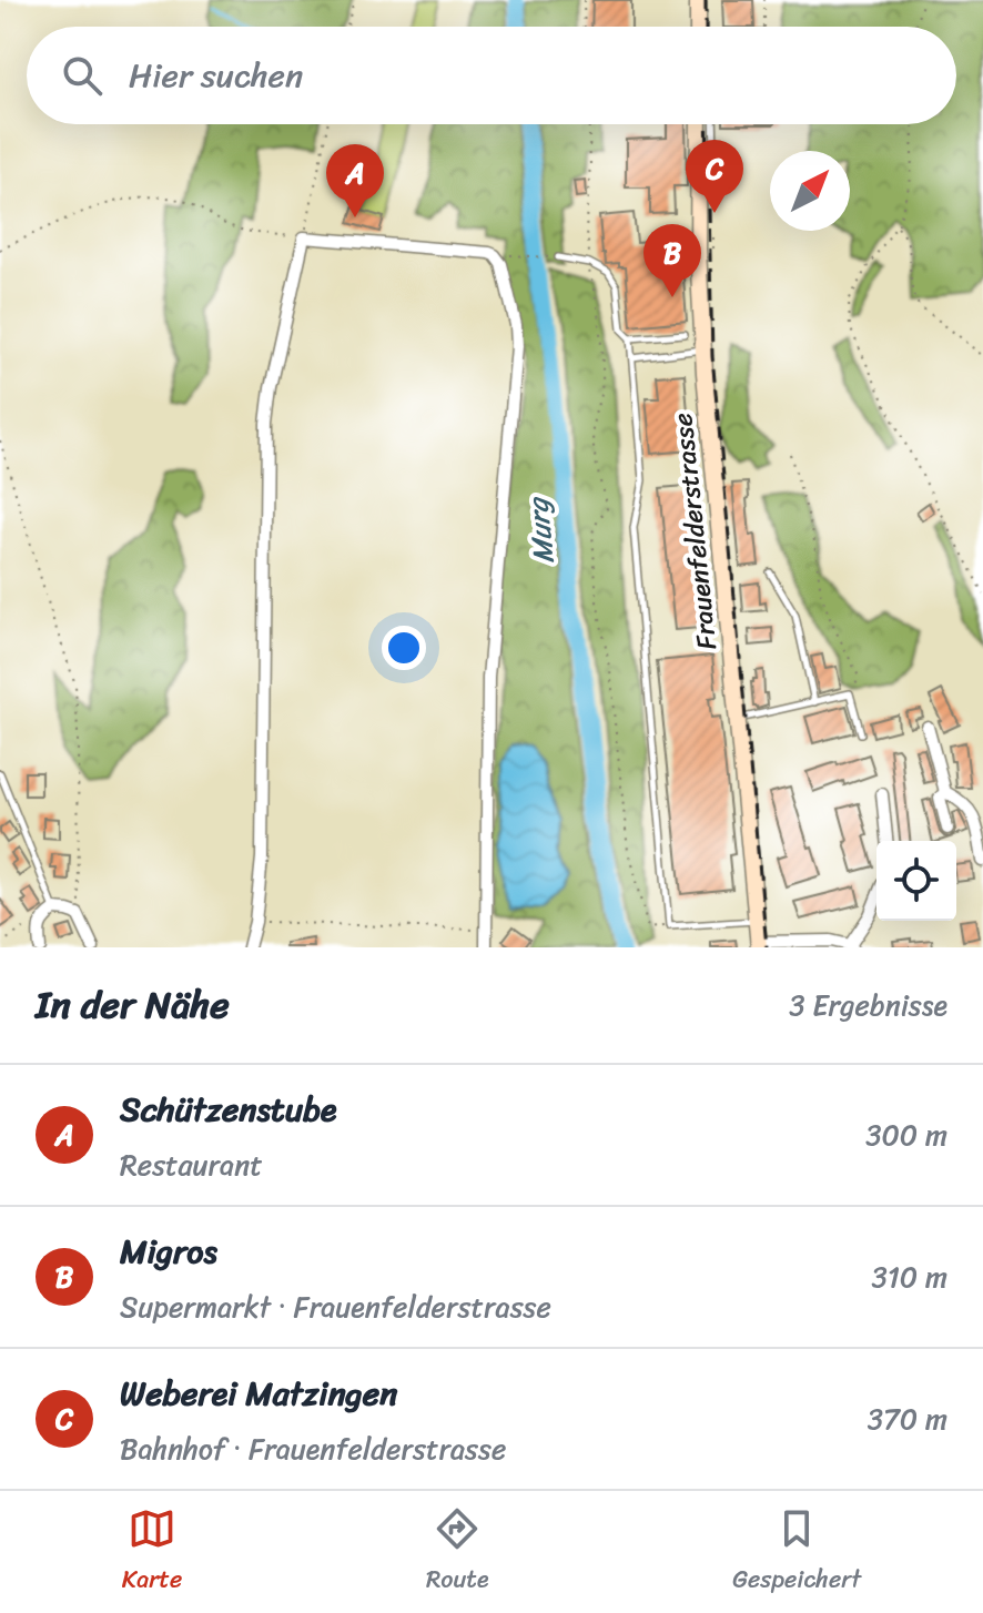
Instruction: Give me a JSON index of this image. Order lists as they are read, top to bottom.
{
  "streets": {
    "main road": ["Frauenfelderstrasse"]
  },
  "water": ["Murg"],
  "north": "top right",
  "page": {
    "search": "Hier suchen",
    "pins": ["C", "A", "B"],
    "heading": ["In der Nähe", "3 Ergebnisse"],
    "list": [
      {
        "mark": "A",
        "name": "Schützenstube",
        "note": "Restaurant",
        "value": "300 m"
      },
      {
        "mark": "B",
        "name": "Migros",
        "note": "Supermarkt · Frauenfelderstrasse",
        "value": "310 m"
      },
      {
        "mark": "C",
        "name": "Weberei Matzingen",
        "note": "Bahnhof · Frauenfelderstrasse",
        "value": "370 m"
      }
    ],
    "nav": ["Karte", "Route", "Gespeichert"]
  }
}
